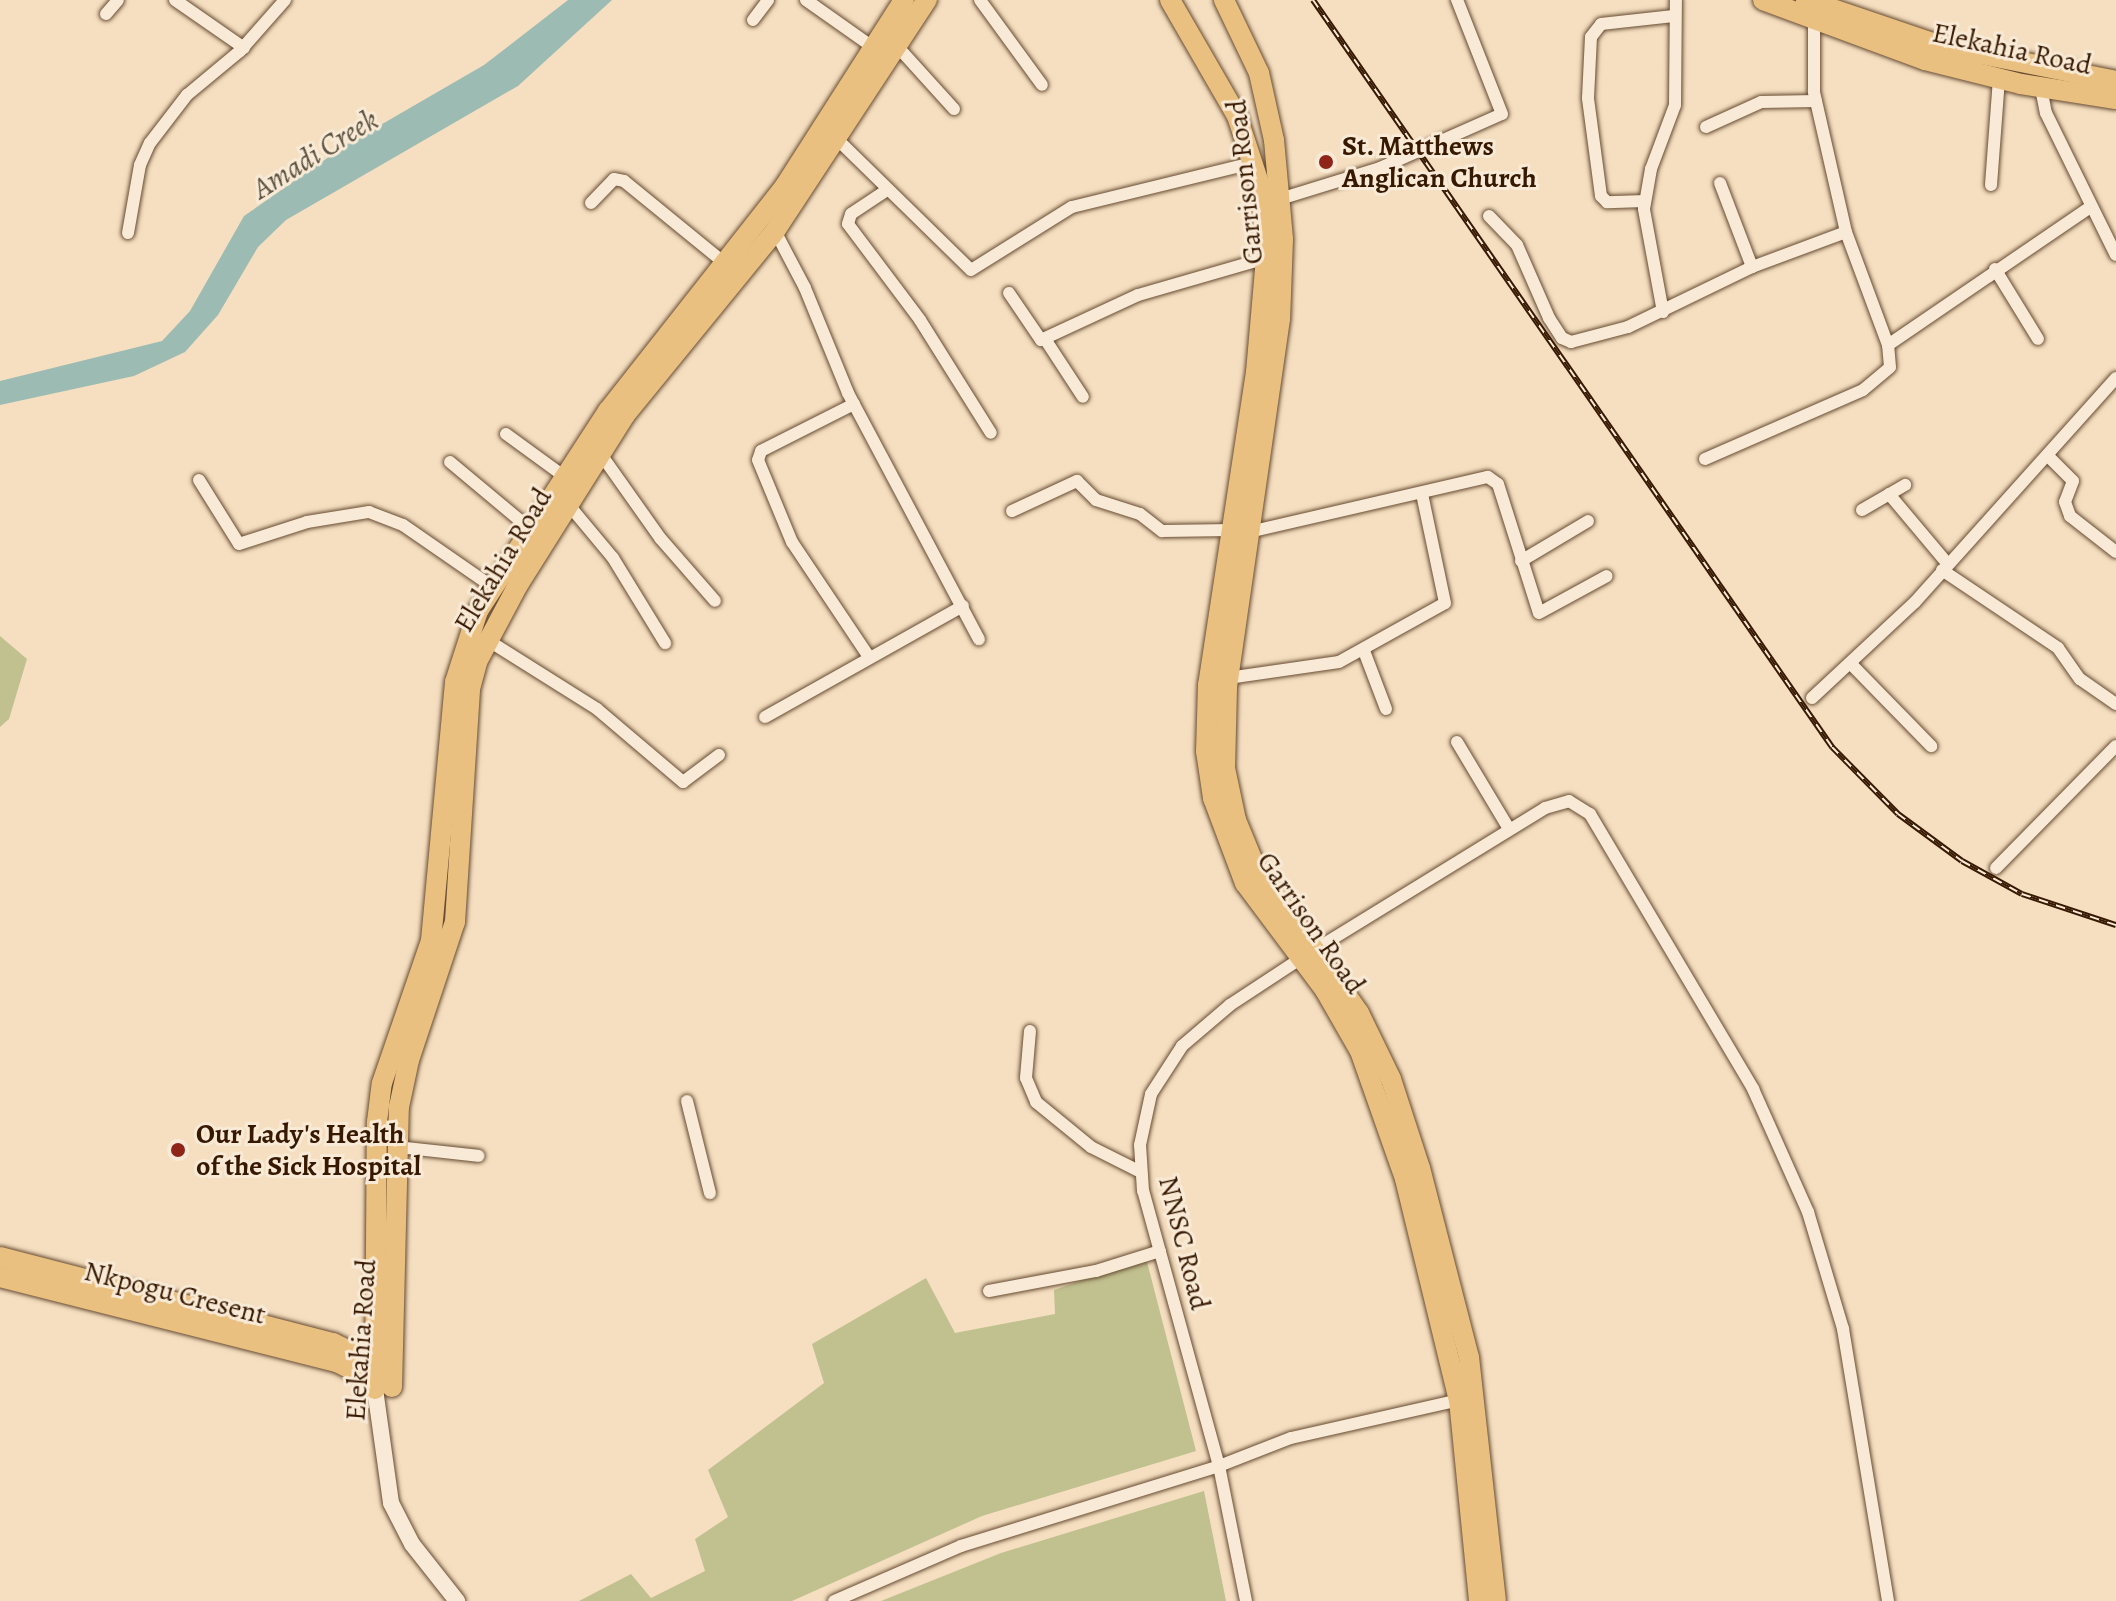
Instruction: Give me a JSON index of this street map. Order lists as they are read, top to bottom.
{
  "streets": {
    "main road": ["Elekahia Road", "Garrison Road", "Nkpogu Cresent"],
    "street": ["NNSC Road"]
  },
  "crossings": [
    ["Elekahia Road", "Nkpogu Cresent"],
    ["Garrison Road", "NNSC Road"]
  ],
  "water": ["Amadi Creek"],
  "places": ["St. Matthews Anglican Church", "Our Lady's Health of the Sick Hospital"]
}
